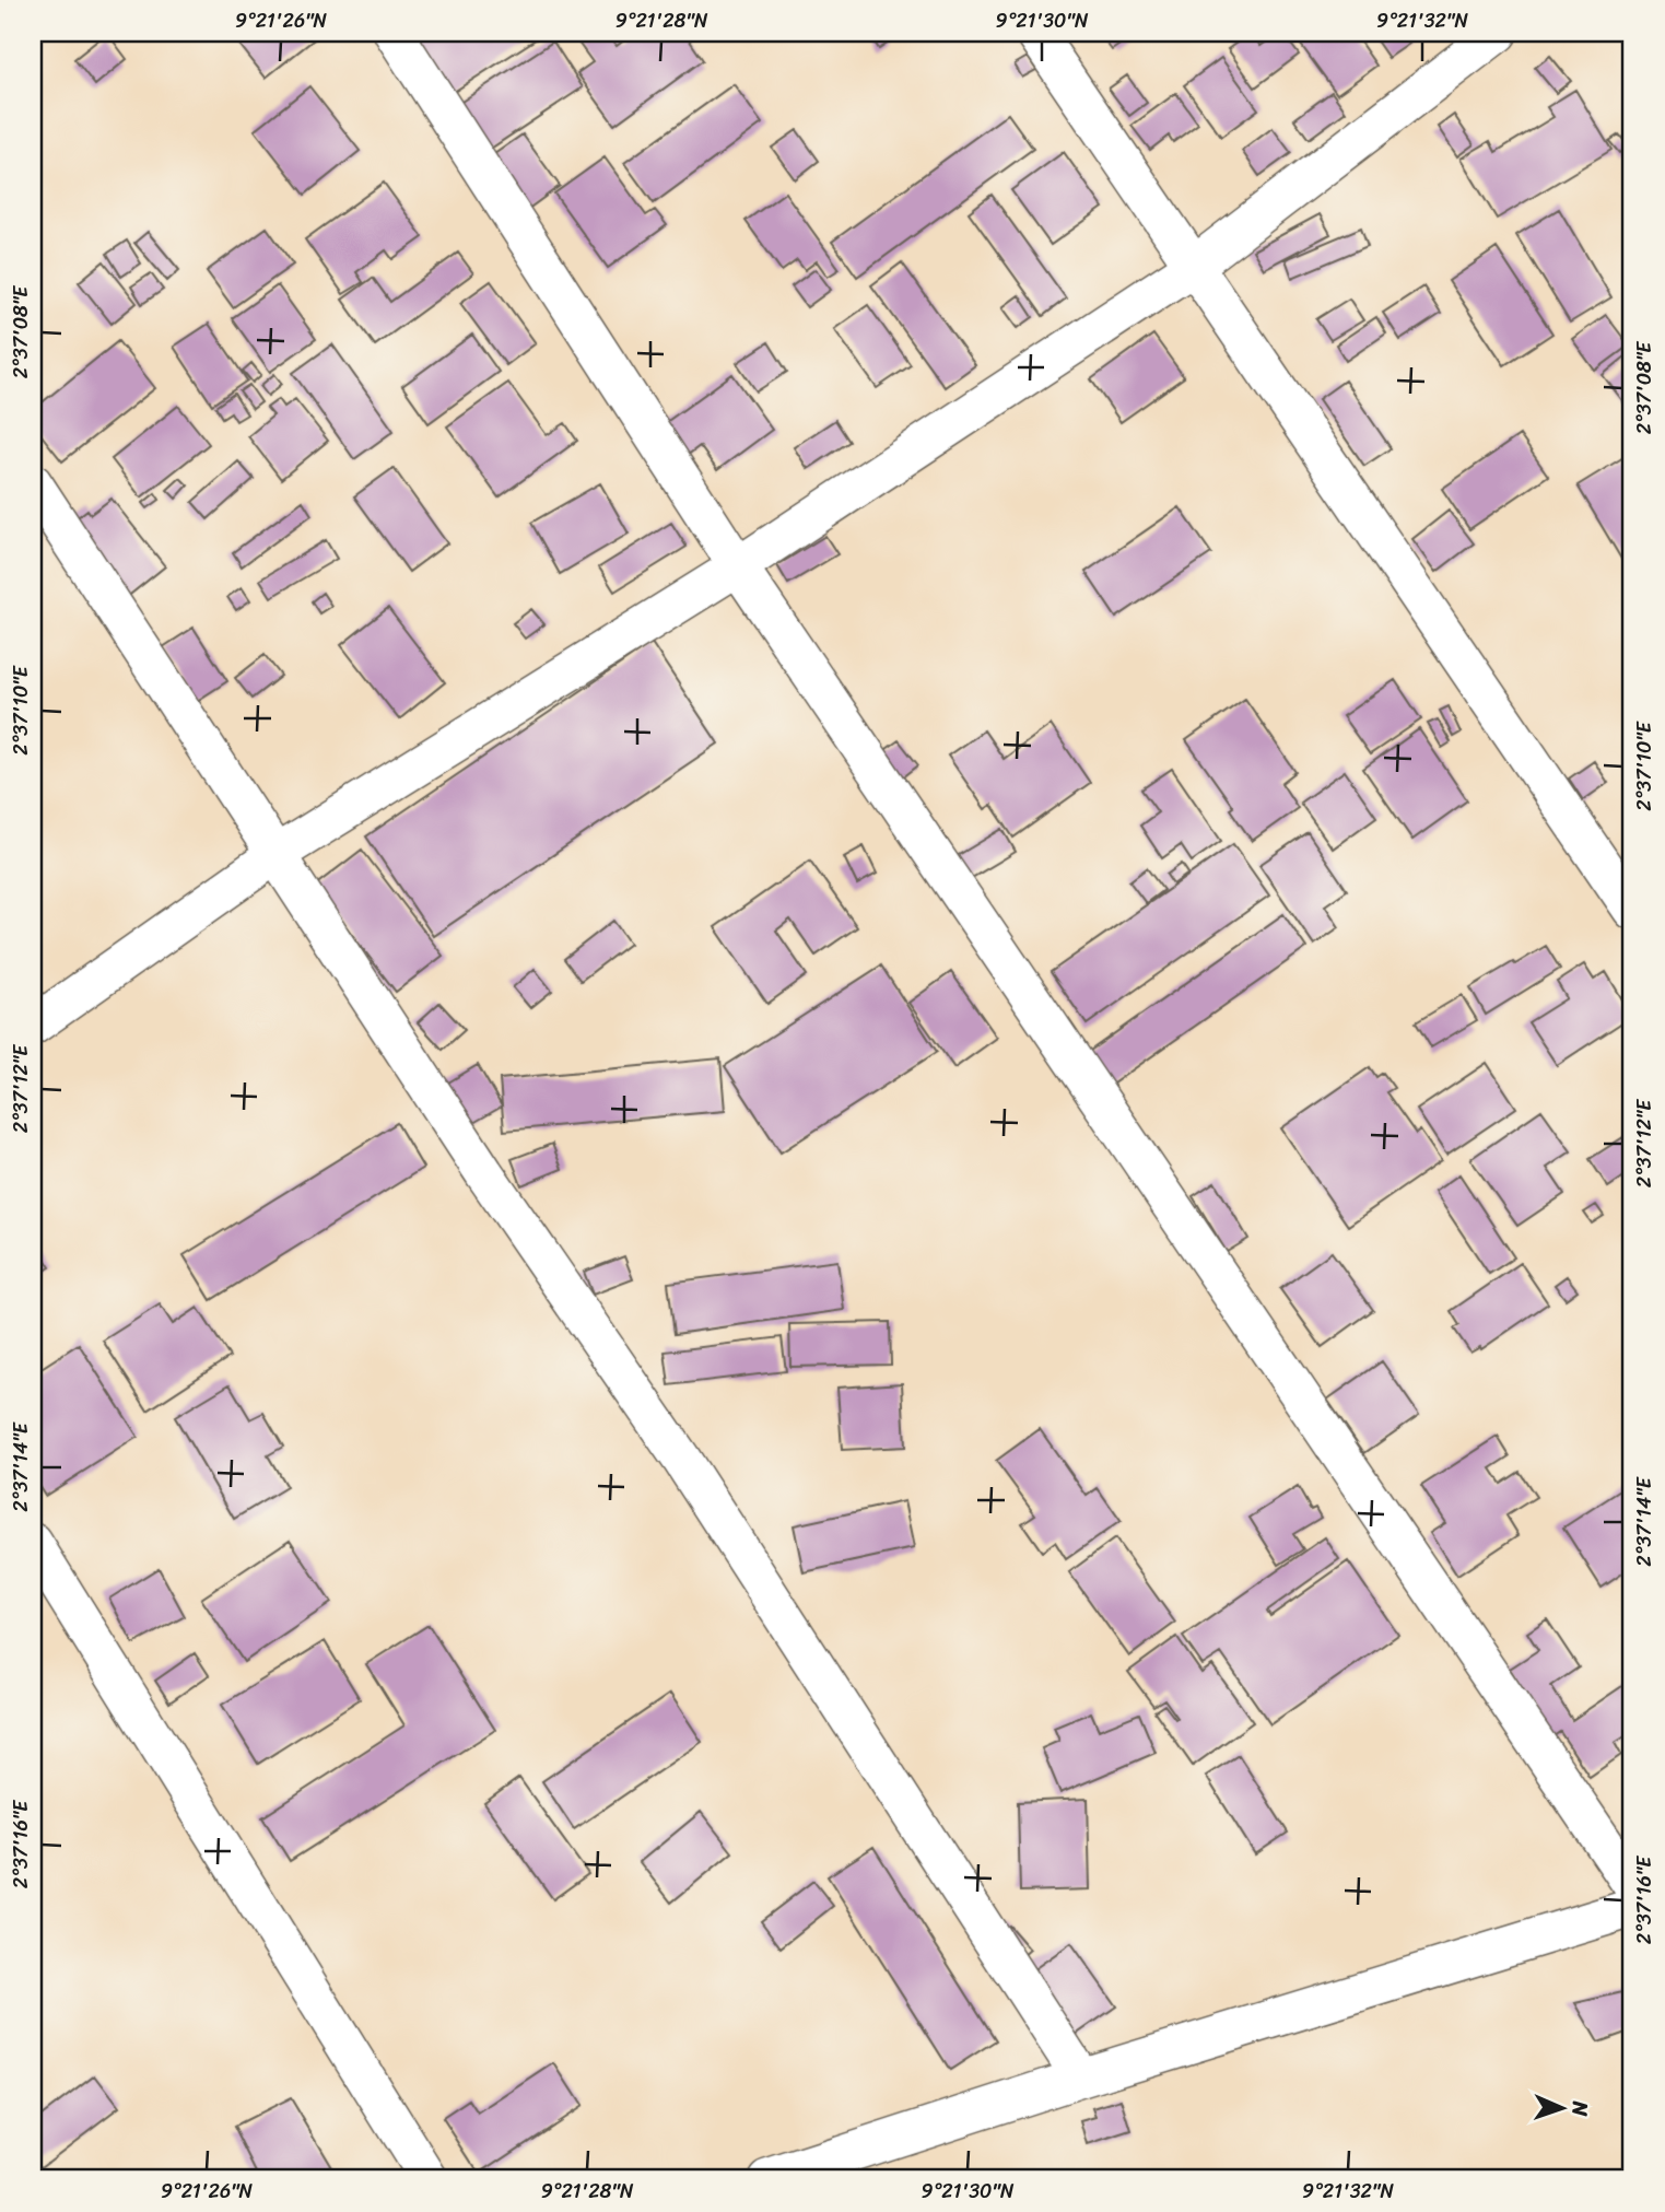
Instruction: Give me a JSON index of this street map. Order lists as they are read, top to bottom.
{
  "north": "right",
  "coordinates": [
    "9°21'26\"N",
    "9°21'28\"N",
    "9°21'30\"N",
    "9°21'32\"N",
    "2°37'08\"E",
    "2°37'10\"E",
    "2°37'12\"E",
    "2°37'14\"E",
    "2°37'16\"E"
  ]
}
